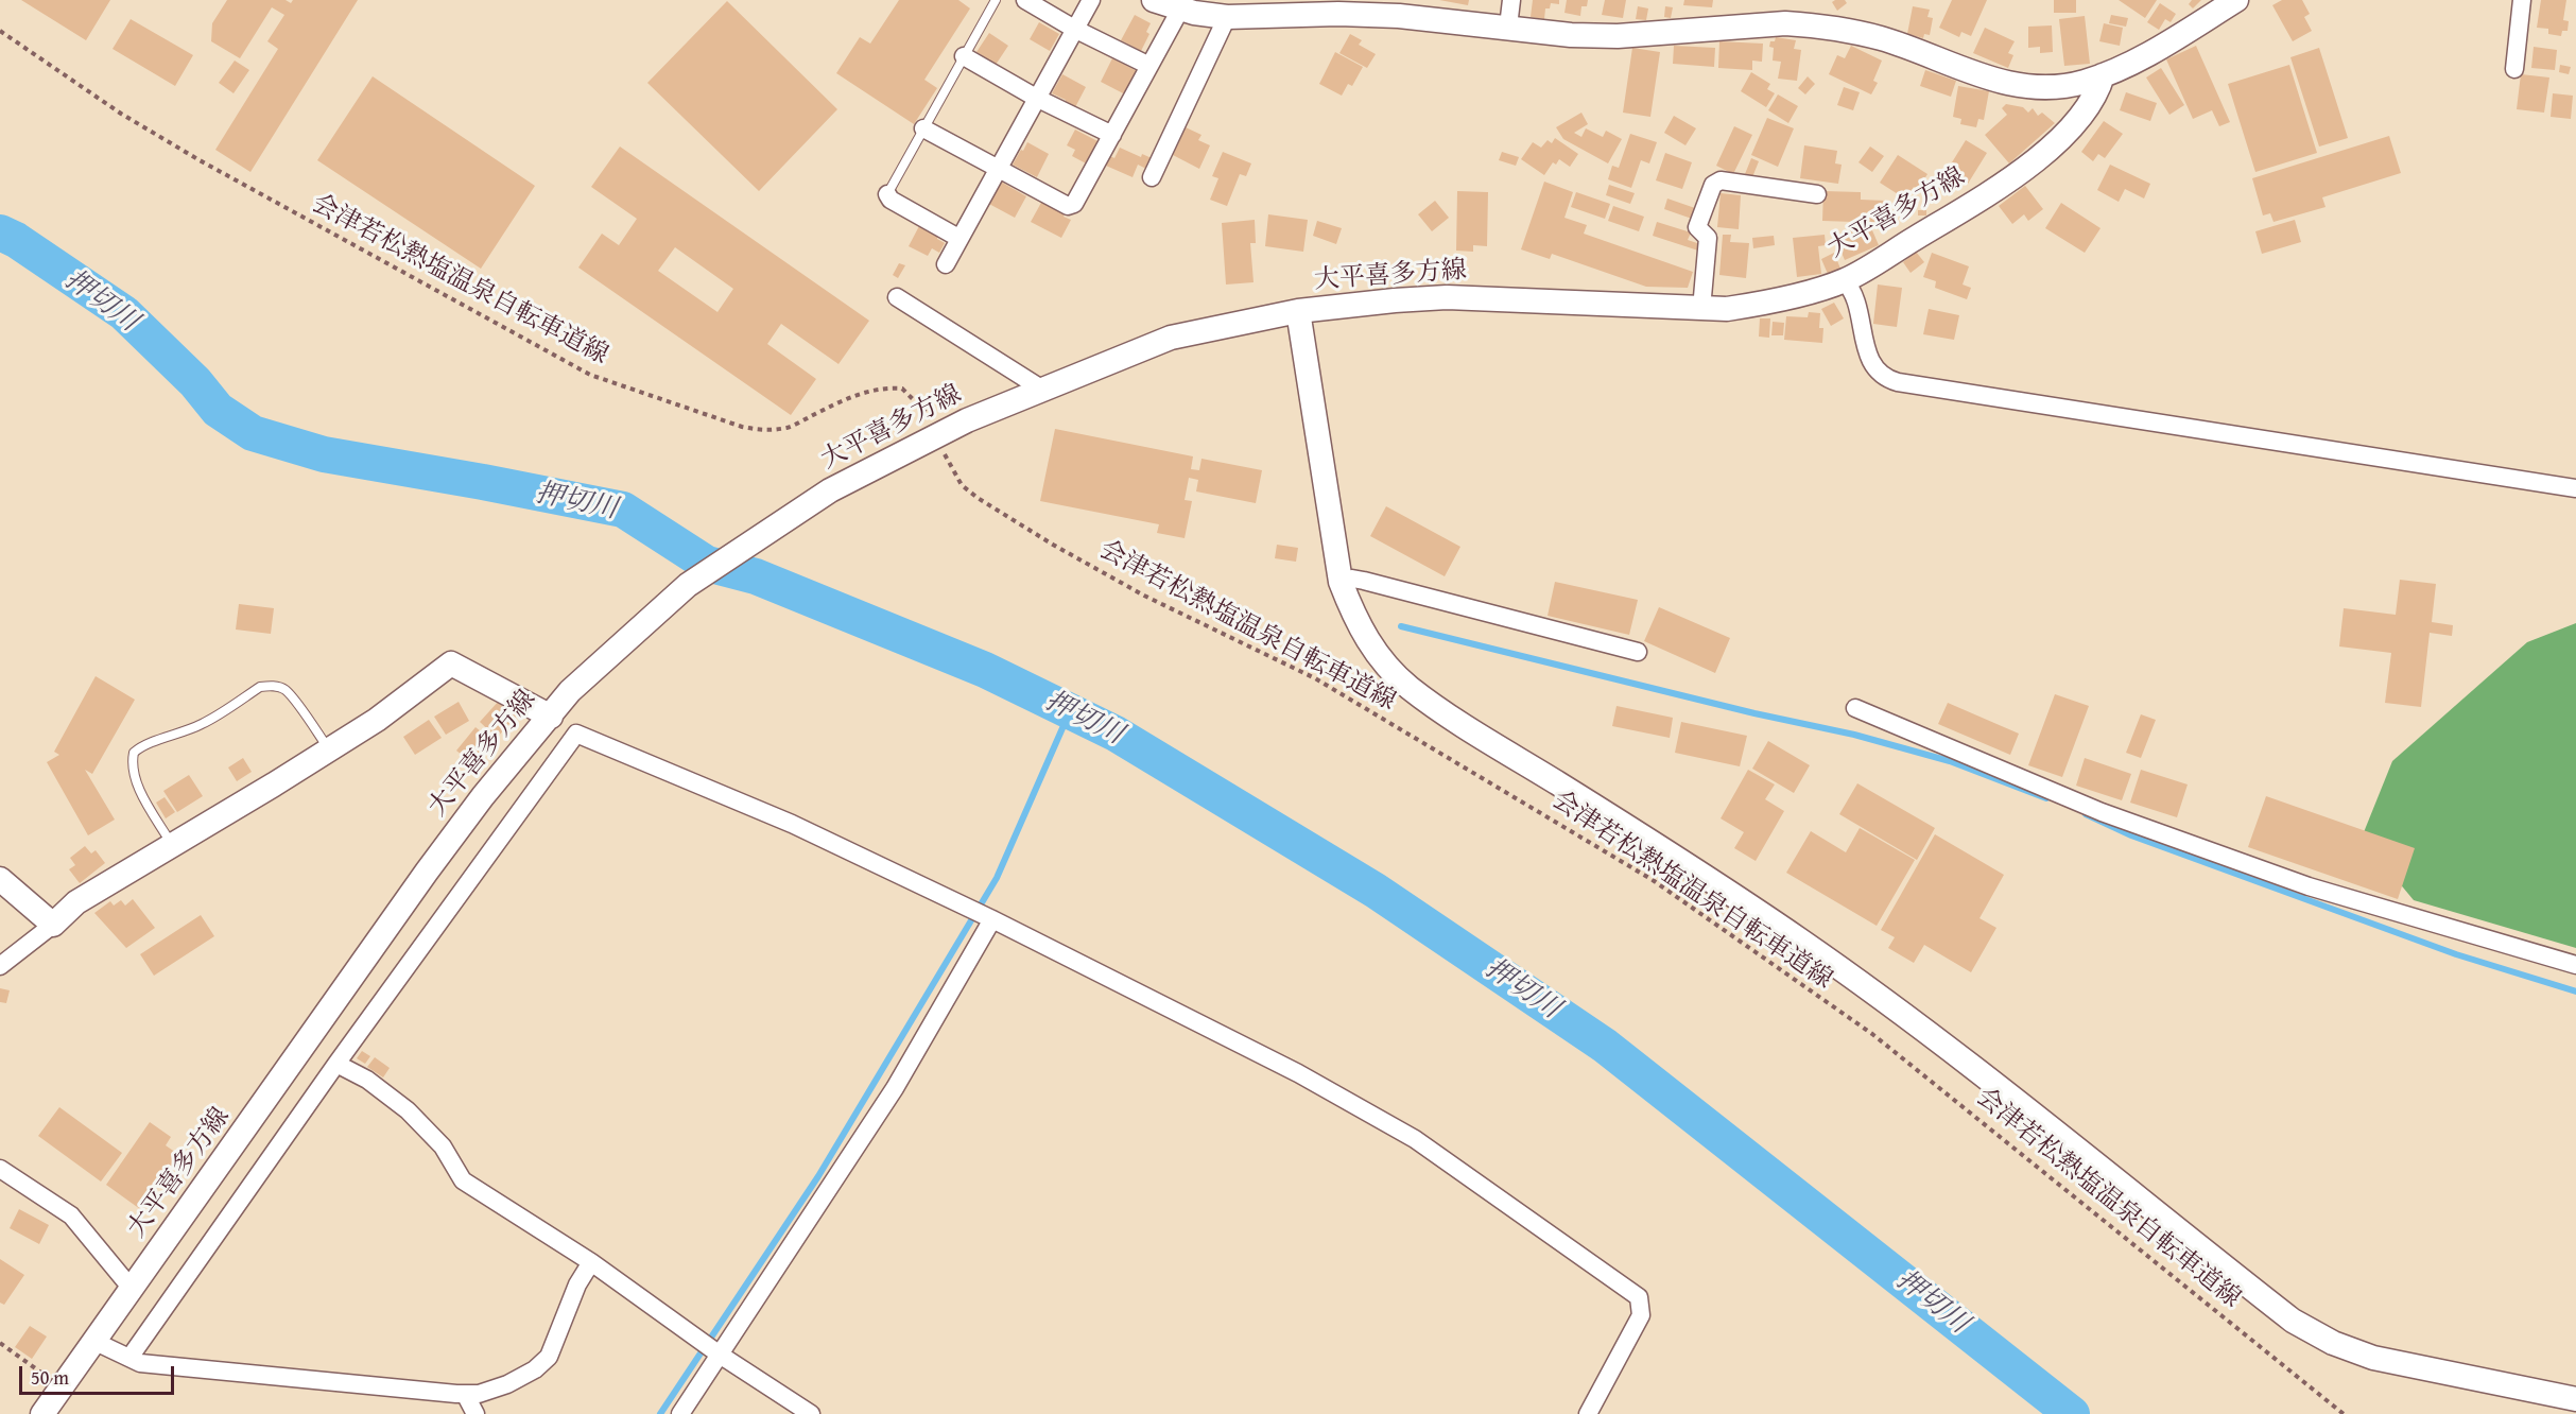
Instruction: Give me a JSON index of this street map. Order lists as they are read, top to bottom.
{
  "streets": {
    "main road": ["大平喜多方線"],
    "path": ["会津若松熱塩温泉自転車道線"]
  },
  "water": ["押切川"],
  "scale_bar": "50 m"
}
